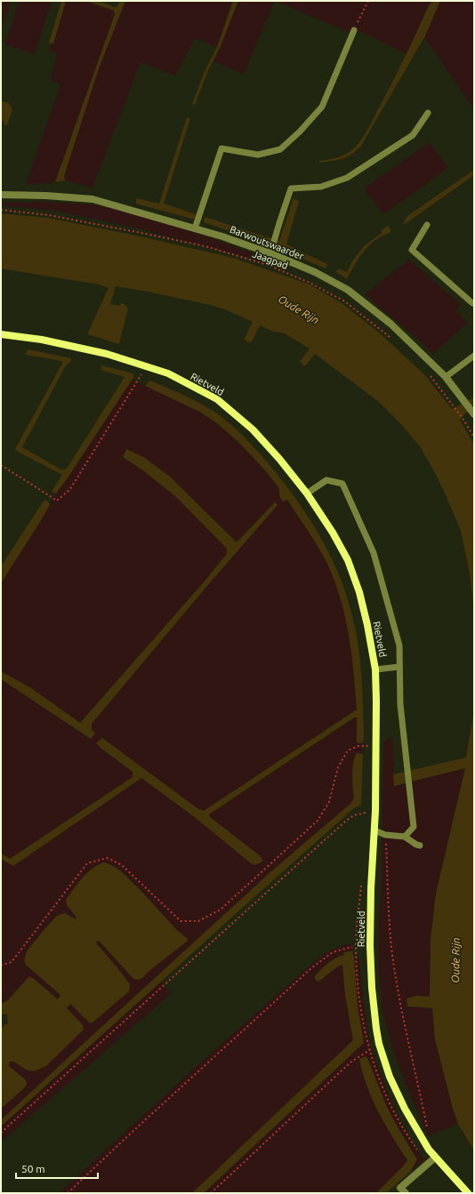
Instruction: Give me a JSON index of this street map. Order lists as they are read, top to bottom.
{
  "streets": {
    "main road": ["Rietveld"],
    "street": ["Barwoutswaarder"],
    "path": ["Jaagpad"]
  },
  "water": ["Oude Rijn"],
  "scale_bar": "50 m"
}
